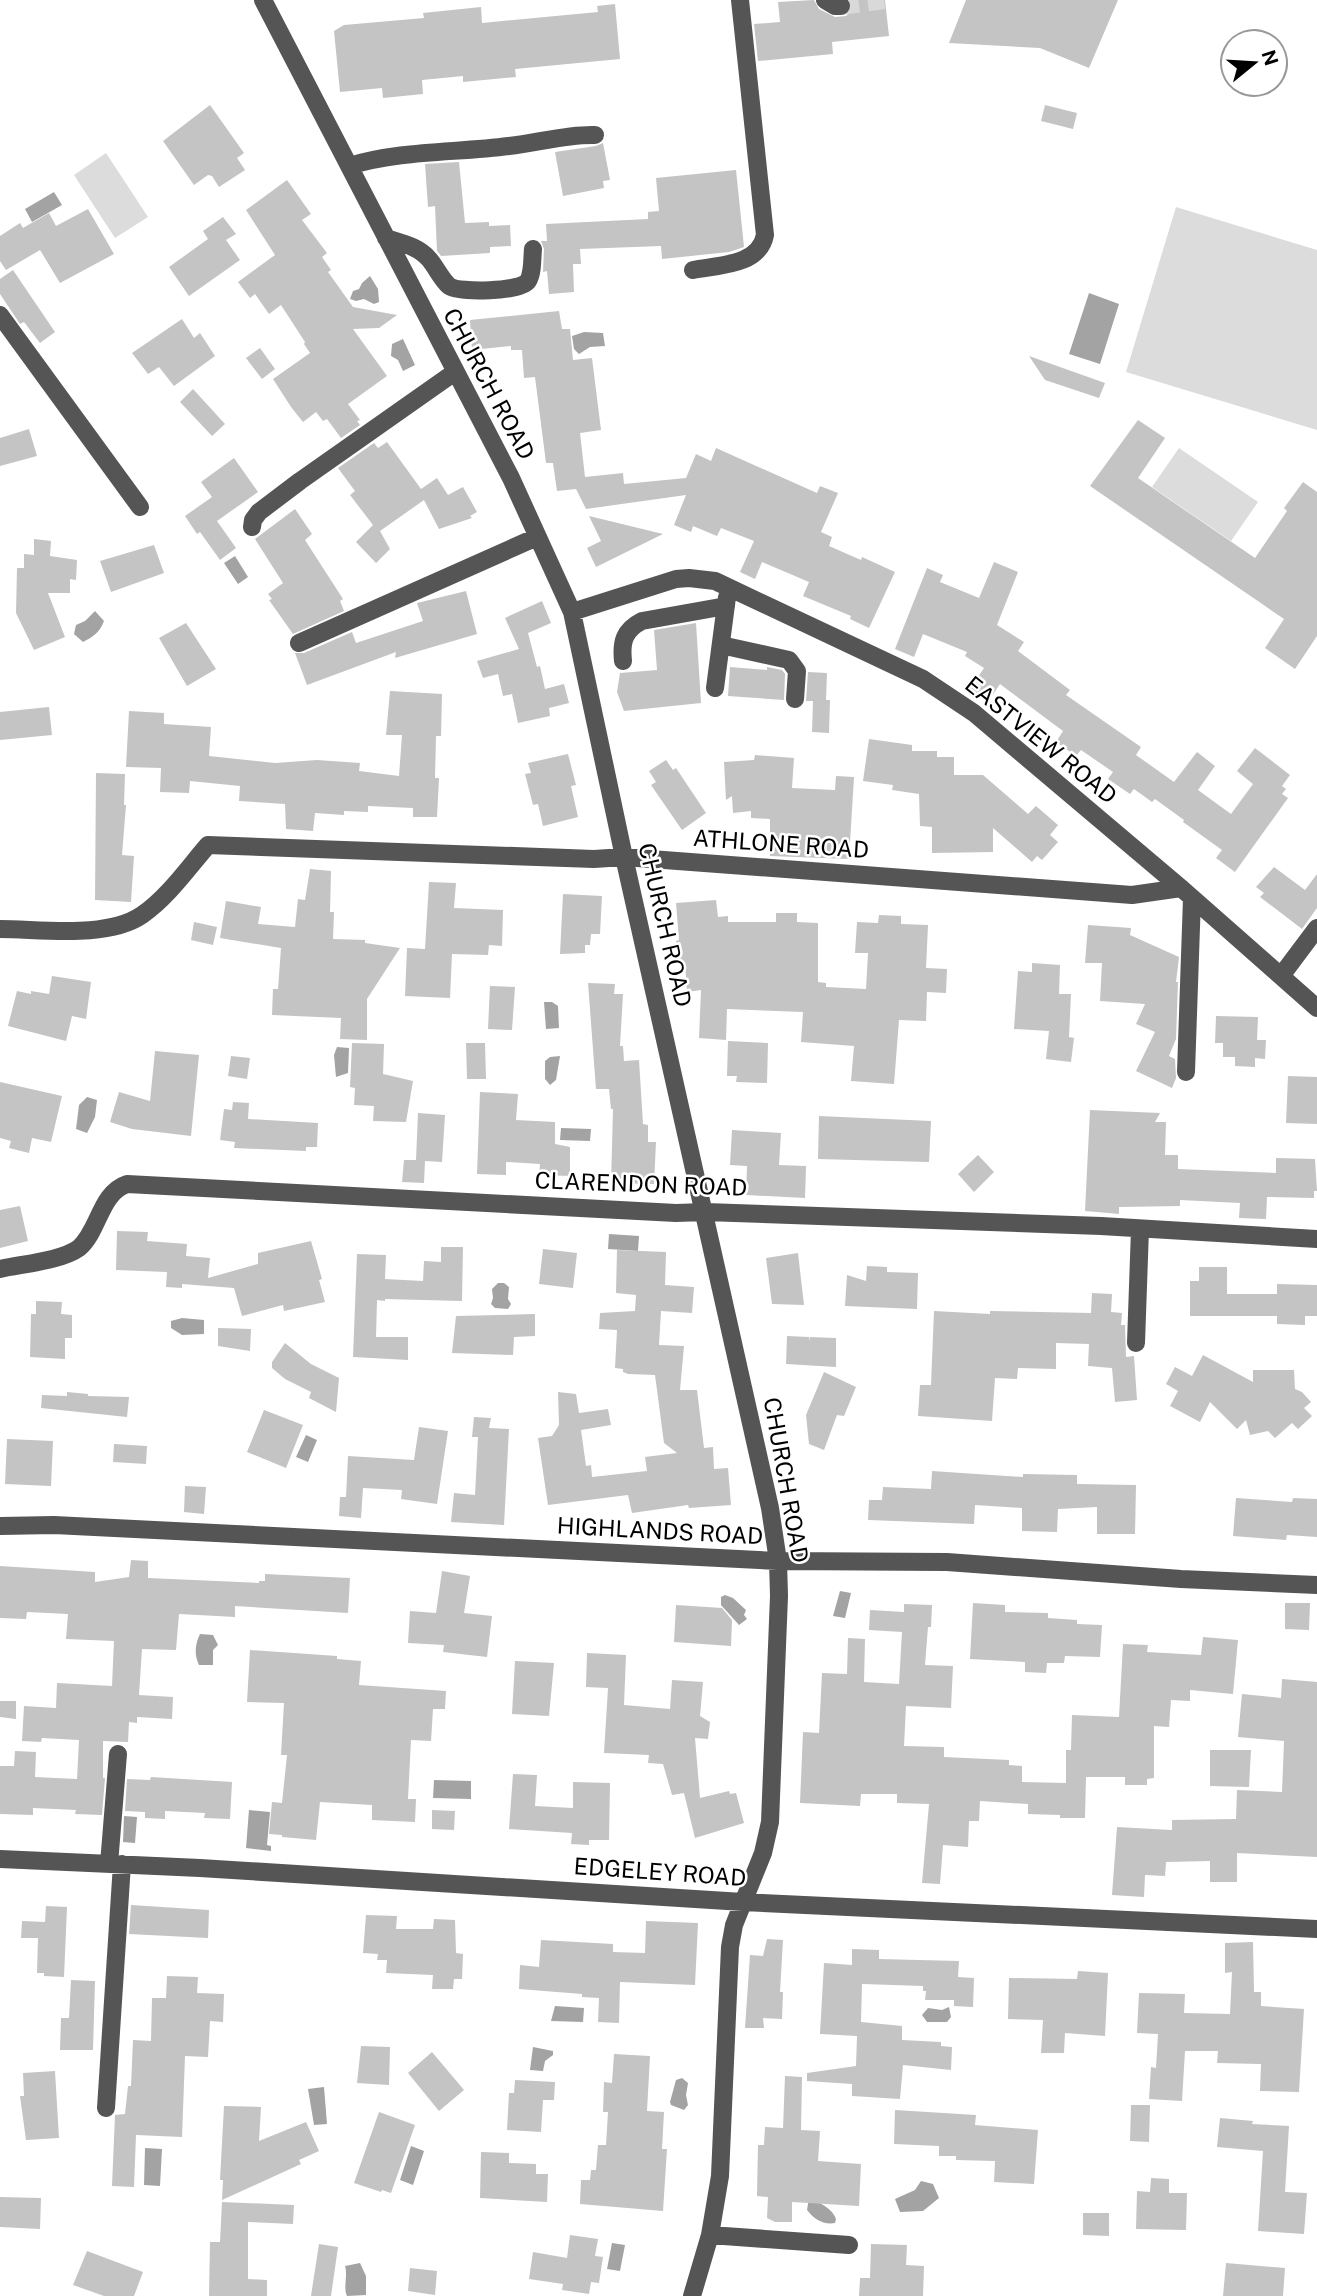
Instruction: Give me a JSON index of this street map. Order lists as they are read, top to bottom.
{
  "streets": {
    "street": [
      "CHURCH ROAD",
      "EASTVIEW ROAD",
      "ATHLONE ROAD",
      "CLARENDON ROAD",
      "HIGHLANDS ROAD",
      "EDGELEY ROAD"
    ]
  },
  "crossings": [
    ["CHURCH ROAD", "EASTVIEW ROAD"],
    ["CHURCH ROAD", "ATHLONE ROAD"],
    ["CHURCH ROAD", "CLARENDON ROAD"],
    ["CHURCH ROAD", "HIGHLANDS ROAD"],
    ["CHURCH ROAD", "EDGELEY ROAD"],
    ["EASTVIEW ROAD", "ATHLONE ROAD"]
  ],
  "north": "right"
}
